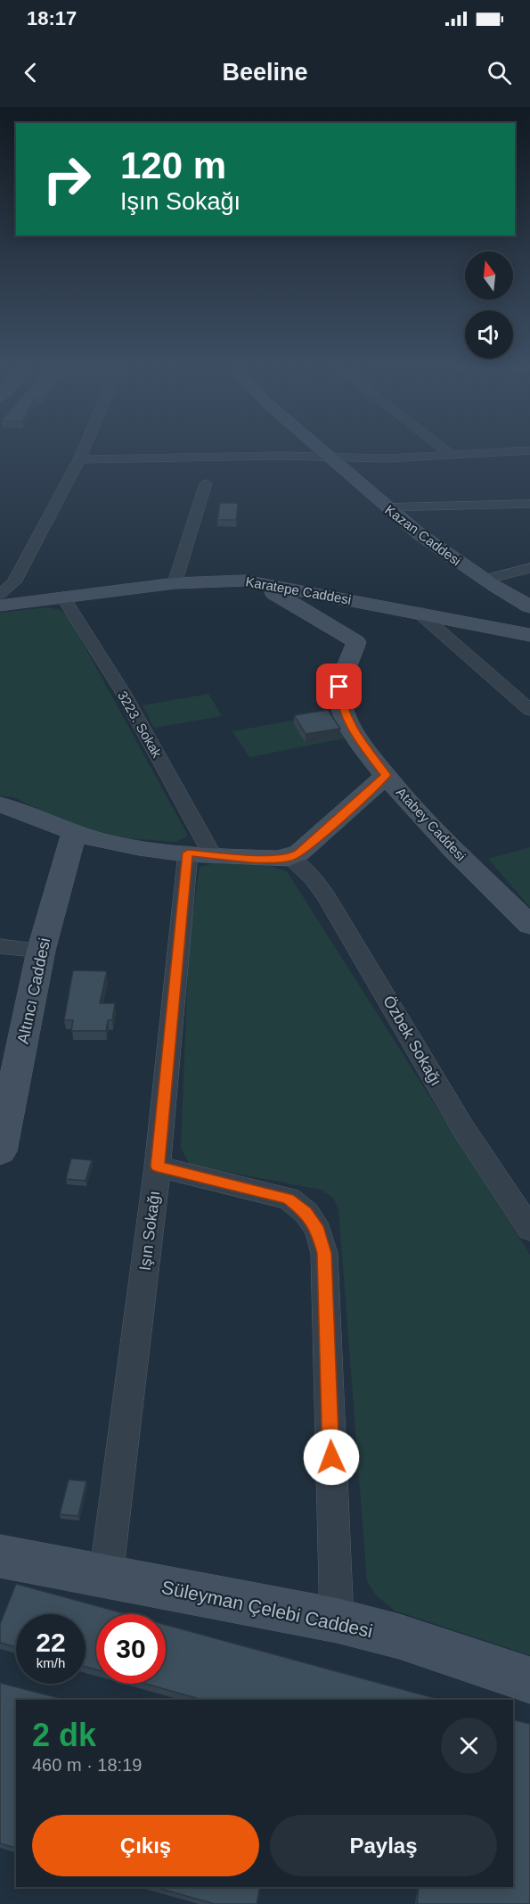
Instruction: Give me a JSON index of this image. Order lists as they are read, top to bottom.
{
  "streets": {
    "street": [
      "Kazan Caddesi",
      "Karatepe Caddesi",
      "3223. Sokak",
      "Atabey Caddesi",
      "Altıncı Caddesi",
      "Özbek Sokağı",
      "Işın Sokağı",
      "Süleyman Çelebi Caddesi"
    ]
  },
  "crossings": [
    ["Karatepe Caddesi", "3223. Sokak"],
    ["Karatepe Caddesi", "Atabey Caddesi"],
    ["3223. Sokak", "Işın Sokağı"],
    ["Işın Sokağı", "Süleyman Çelebi Caddesi"]
  ],
  "north": "top",
  "page": {
    "status": "18:17",
    "header": "Beeline",
    "turn": ["120 m", "Işın Sokağı"],
    "speed": "22 km/h",
    "limit": "30",
    "heading": ["2 dk", "460 m · 18:19"],
    "buttons": ["Çıkış", "Paylaş"]
  }
}
